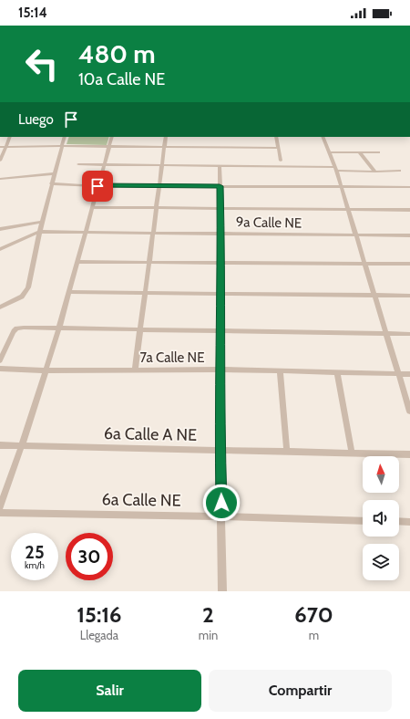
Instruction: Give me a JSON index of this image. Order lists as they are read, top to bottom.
{
  "streets": {
    "street": [
      "9a Calle NE",
      "7a Calle NE",
      "6a Calle A NE",
      "6a Calle NE"
    ]
  },
  "north": "top",
  "page": {
    "status": "15:14",
    "turn": ["480 m", "10a Calle NE"],
    "then": "Luego",
    "speed": "25 km/h",
    "limit": "30",
    "eta": [
      "15:16",
      "Llegada",
      "2",
      "min",
      "670",
      "m"
    ],
    "buttons": ["Salir", "Compartir"]
  }
}
